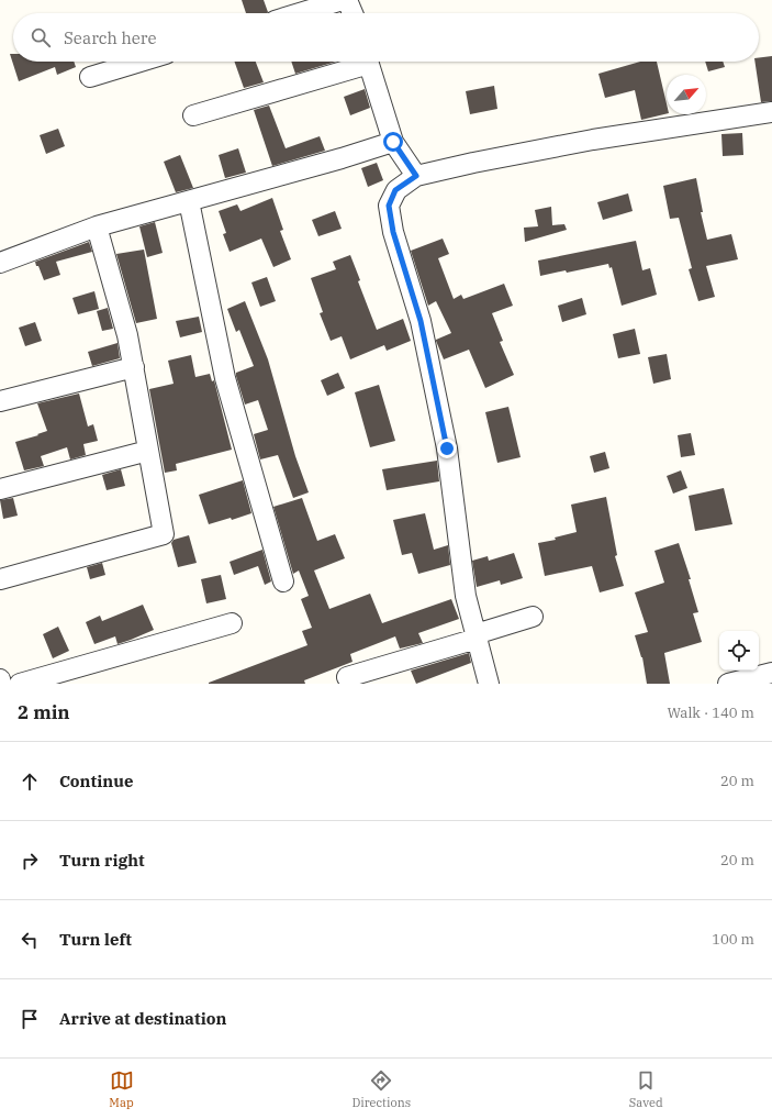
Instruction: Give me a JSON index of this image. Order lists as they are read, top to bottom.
{
  "north": "top right",
  "page": {
    "search": "Search here",
    "heading": ["2 min", "Walk · 140 m"],
    "list": [
      ["Continue", "20 m"],
      ["Turn right", "20 m"],
      ["Turn left", "100 m"],
      "Arrive at destination"
    ],
    "nav": ["Map", "Directions", "Saved"]
  }
}
